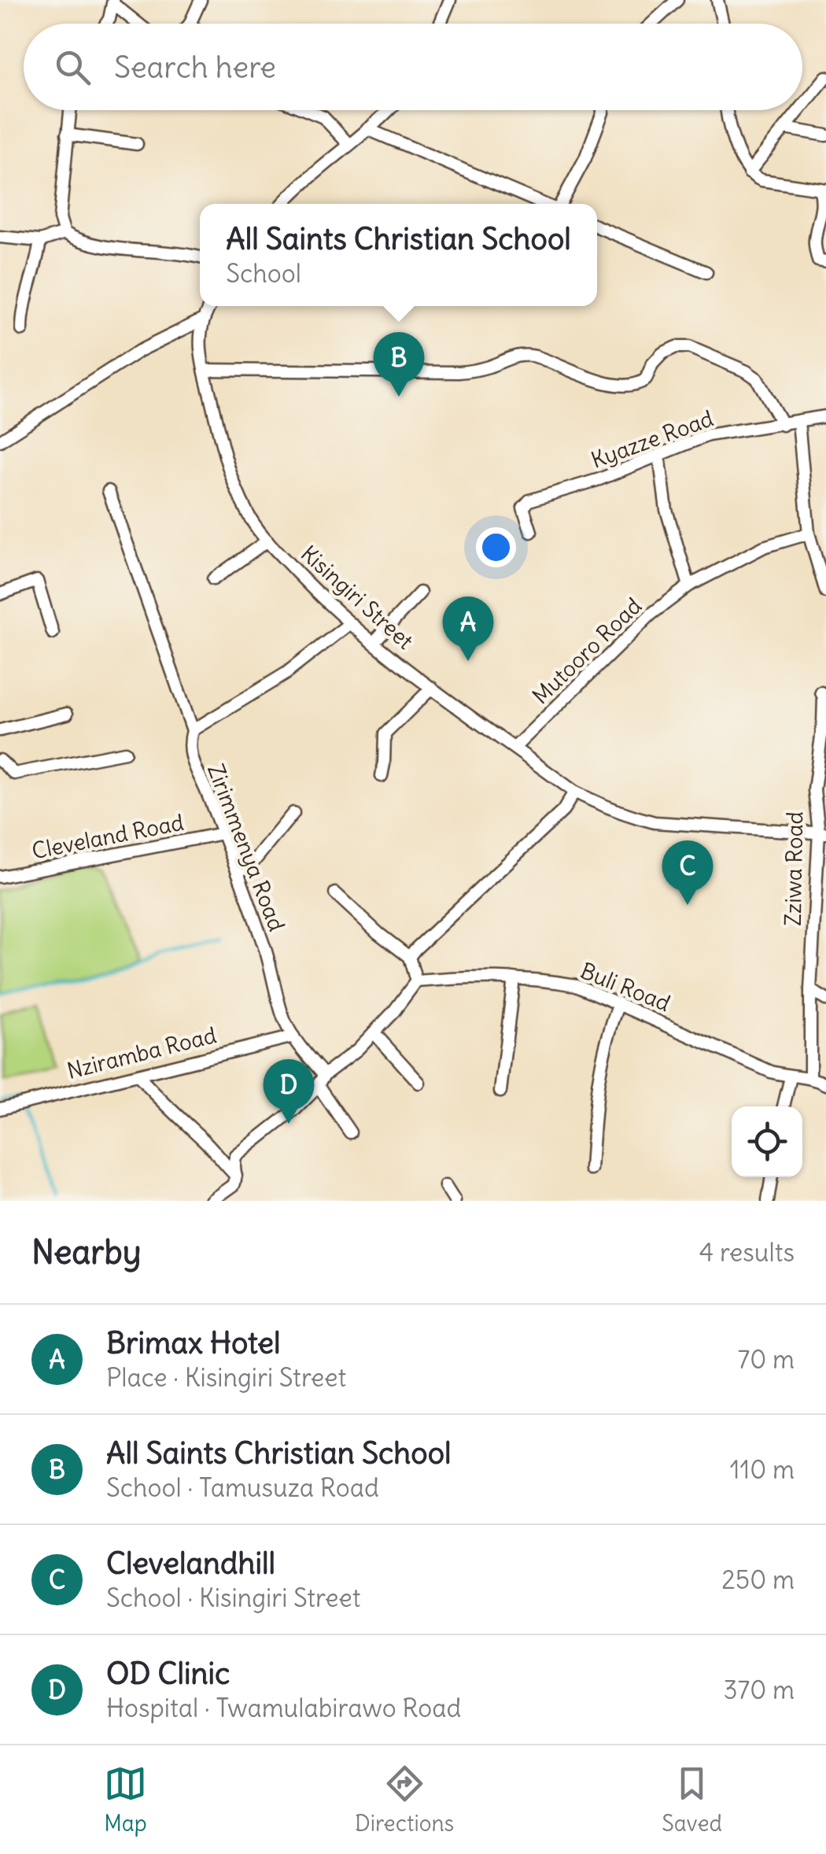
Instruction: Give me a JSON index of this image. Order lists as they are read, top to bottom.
{
  "streets": {
    "street": [
      "Kyazze Road",
      "Kisingiri Street",
      "Mutooro Road",
      "Cleveland Road",
      "Zirimmenya Road",
      "Zziwa Road",
      "Buli Road",
      "Nziramba Road"
    ]
  },
  "crossings": [
    ["Kisingiri Street", "Mutooro Road"],
    ["Kisingiri Street", "Zziwa Road"],
    ["Cleveland Road", "Zirimmenya Road"],
    ["Zirimmenya Road", "Nziramba Road"],
    ["Zziwa Road", "Buli Road"]
  ],
  "page": {
    "search": "Search here",
    "popup": ["All Saints Christian School", "School"],
    "pins": [
      "B",
      "A",
      "C",
      "D"
    ],
    "heading": ["Nearby", "4 results"],
    "list": [
      {
        "mark": "A",
        "name": "Brimax Hotel",
        "note": "Place · Kisingiri Street",
        "value": "70 m"
      },
      {
        "mark": "B",
        "name": "All Saints Christian School",
        "note": "School · Tamusuza Road",
        "value": "110 m"
      },
      {
        "mark": "C",
        "name": "Clevelandhill",
        "note": "School · Kisingiri Street",
        "value": "250 m"
      },
      {
        "mark": "D",
        "name": "OD Clinic",
        "note": "Hospital · Twamulabirawo Road",
        "value": "370 m"
      }
    ],
    "nav": ["Map", "Directions", "Saved"]
  }
}
